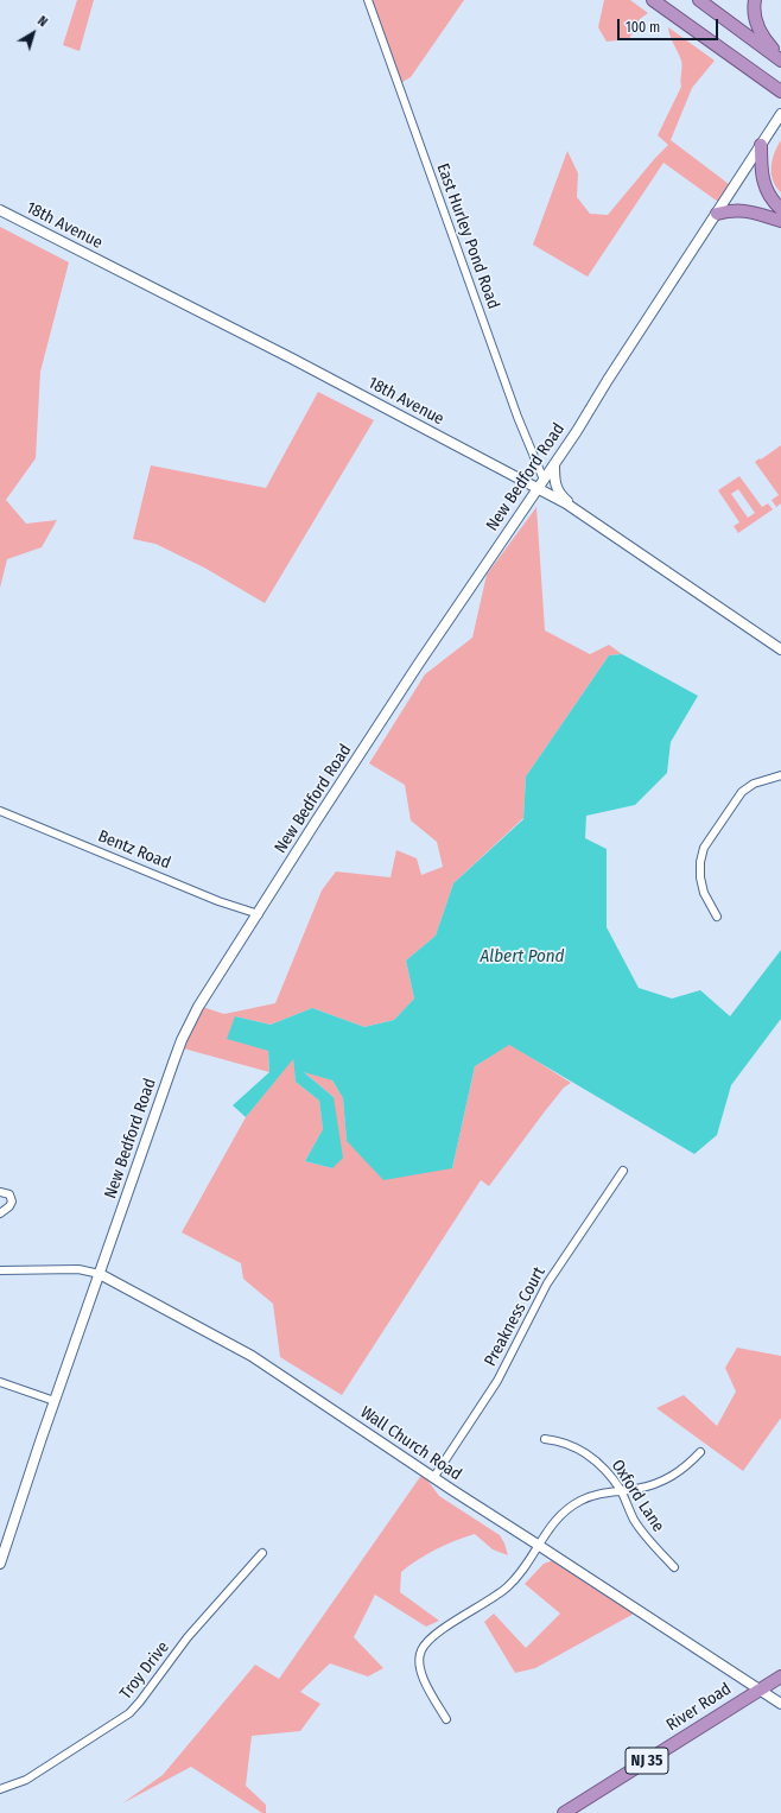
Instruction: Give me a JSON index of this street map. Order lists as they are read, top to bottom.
{
  "streets": {
    "highway": ["River Road", "NJ 35"],
    "street": [
      "18th Avenue",
      "East Hurley Pond Road",
      "New Bedford Road",
      "Bentz Road",
      "Preakness Court",
      "Wall Church Road",
      "Oxford Lane",
      "Troy Drive"
    ]
  },
  "crossings": [
    ["18th Avenue", "East Hurley Pond Road"],
    ["18th Avenue", "New Bedford Road"],
    ["East Hurley Pond Road", "New Bedford Road"],
    ["New Bedford Road", "Bentz Road"],
    ["New Bedford Road", "Wall Church Road"],
    ["Preakness Court", "Wall Church Road"],
    ["Wall Church Road", "River Road"]
  ],
  "water": ["Albert Pond"],
  "scale_bar": "100 m",
  "north": "top right"
}
